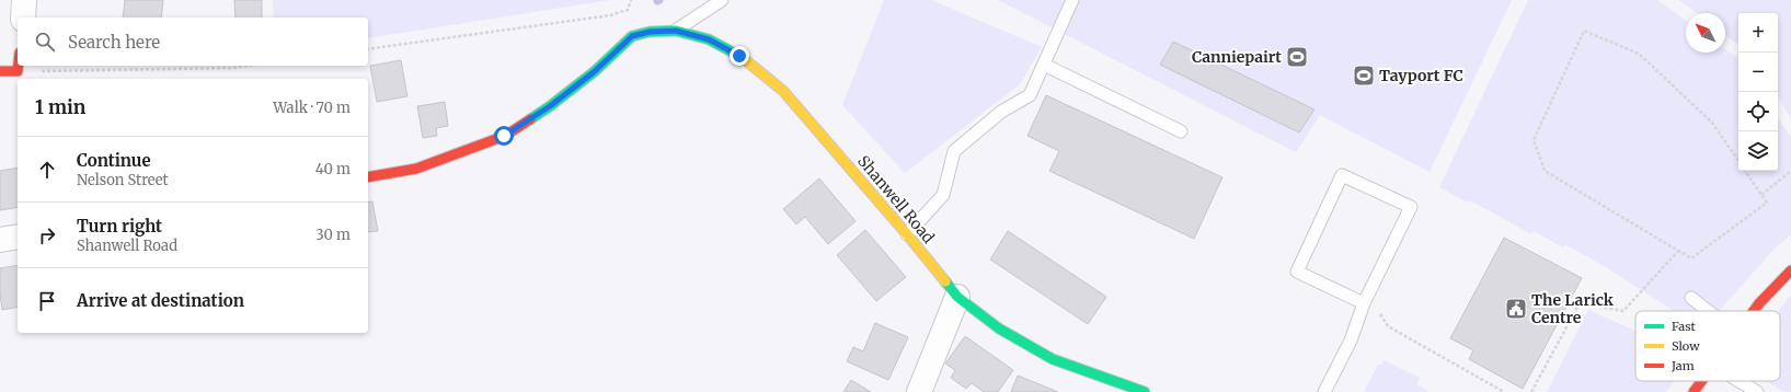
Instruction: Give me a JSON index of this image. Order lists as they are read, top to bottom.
{
  "streets": {
    "street": ["Shanwell Road"]
  },
  "places": {
    "sports": ["Canniepairt", "Tayport FC"],
    "public building": ["The Larick Centre"]
  },
  "legend": ["Fast", "Slow", "Jam"],
  "north": "top left",
  "page": {
    "map_buttons": ["+", "−"],
    "search": "Search here",
    "heading": ["1 min", "Walk · 70 m"],
    "list": [
      ["Continue", "Nelson Street", "40 m"],
      ["Turn right", "Shanwell Road", "30 m"],
      "Arrive at destination"
    ]
  }
}
